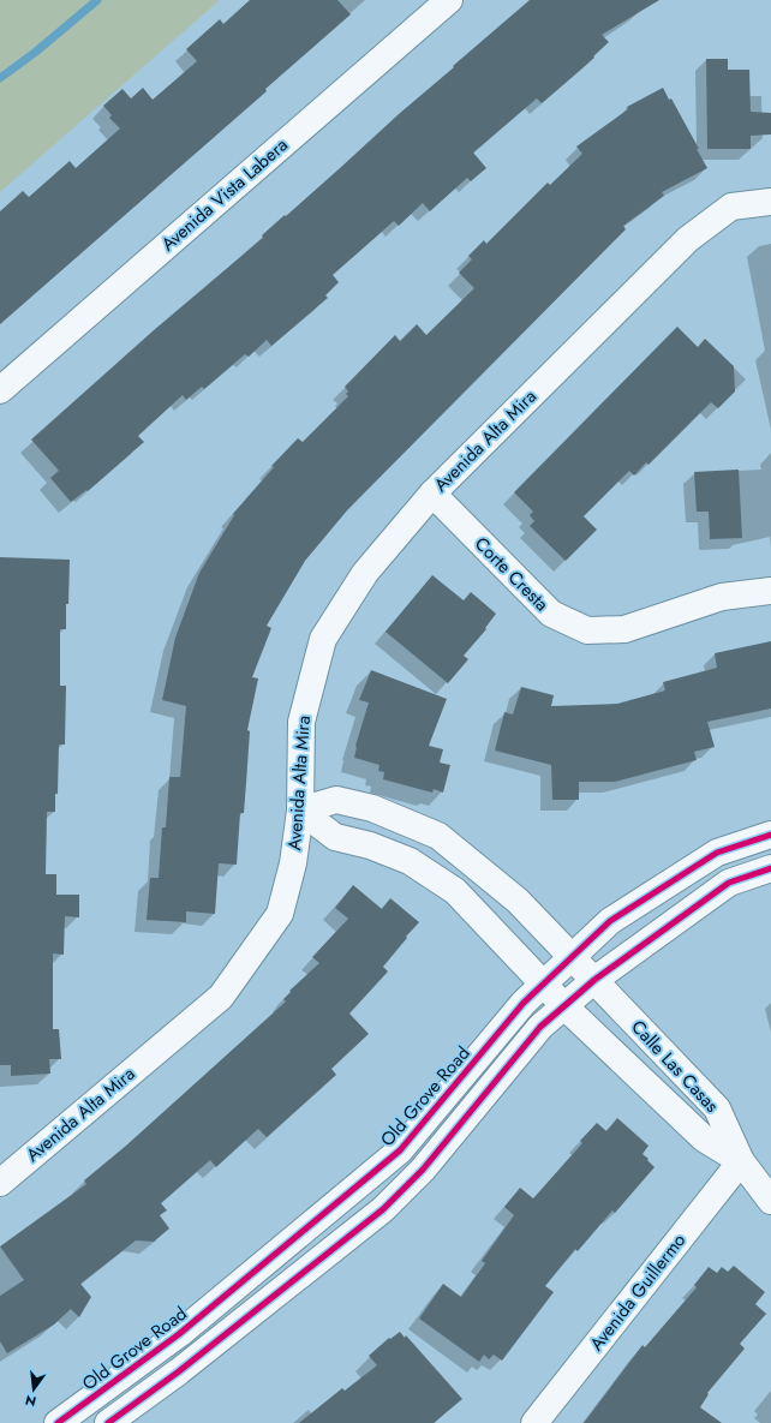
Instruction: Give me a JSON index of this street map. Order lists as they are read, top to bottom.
{
  "streets": {
    "street": [
      "Avenida Vista Labera",
      "Avenida Alta Mira",
      "Corte Cresta",
      "Calle Las Casas",
      "Old Grove Road",
      "Avenida Guillermo"
    ]
  },
  "crossings": [
    ["Avenida Alta Mira", "Corte Cresta"],
    ["Avenida Alta Mira", "Calle Las Casas"],
    ["Calle Las Casas", "Old Grove Road"],
    ["Calle Las Casas", "Avenida Guillermo"]
  ],
  "north": "bottom"
}
